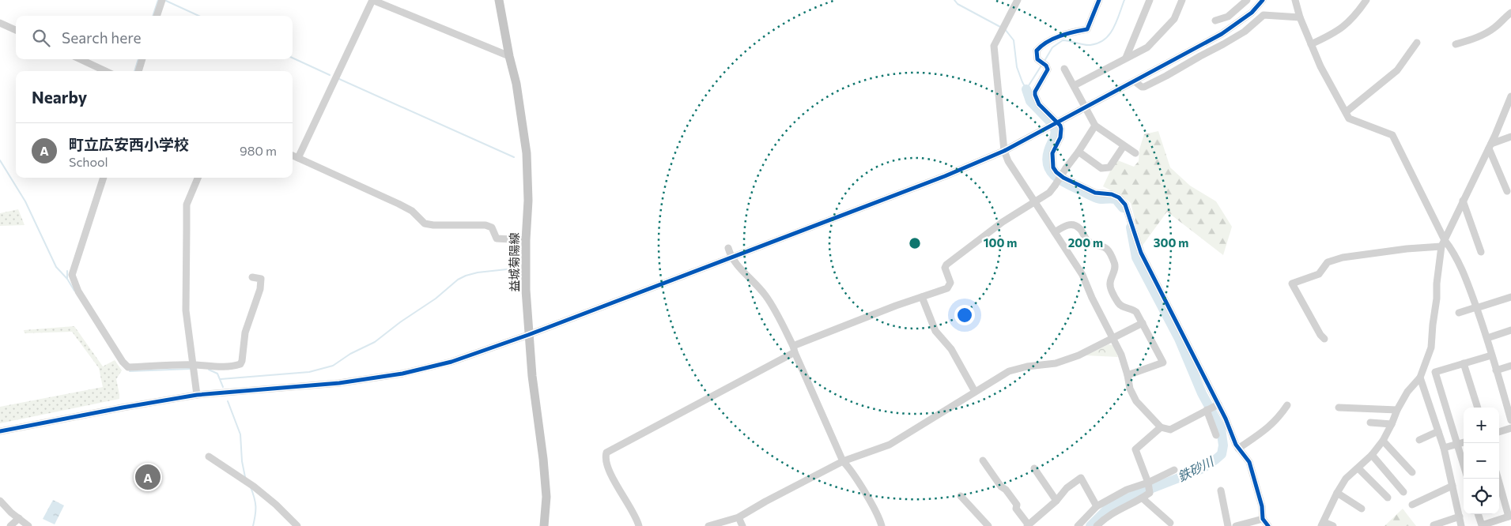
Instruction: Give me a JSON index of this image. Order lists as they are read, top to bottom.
{
  "streets": {
    "main road": ["益城菊陽線"]
  },
  "water": ["鉄砂川"],
  "page": {
    "search": "Search here",
    "heading": "Nearby",
    "list": [
      {
        "mark": "A",
        "name": "町立広安西小学校",
        "note": "School",
        "value": "980 m"
      }
    ],
    "map_buttons": ["+", "−"],
    "pins": "A"
  },
  "rings": ["100 m", "200 m", "300 m"]
}
